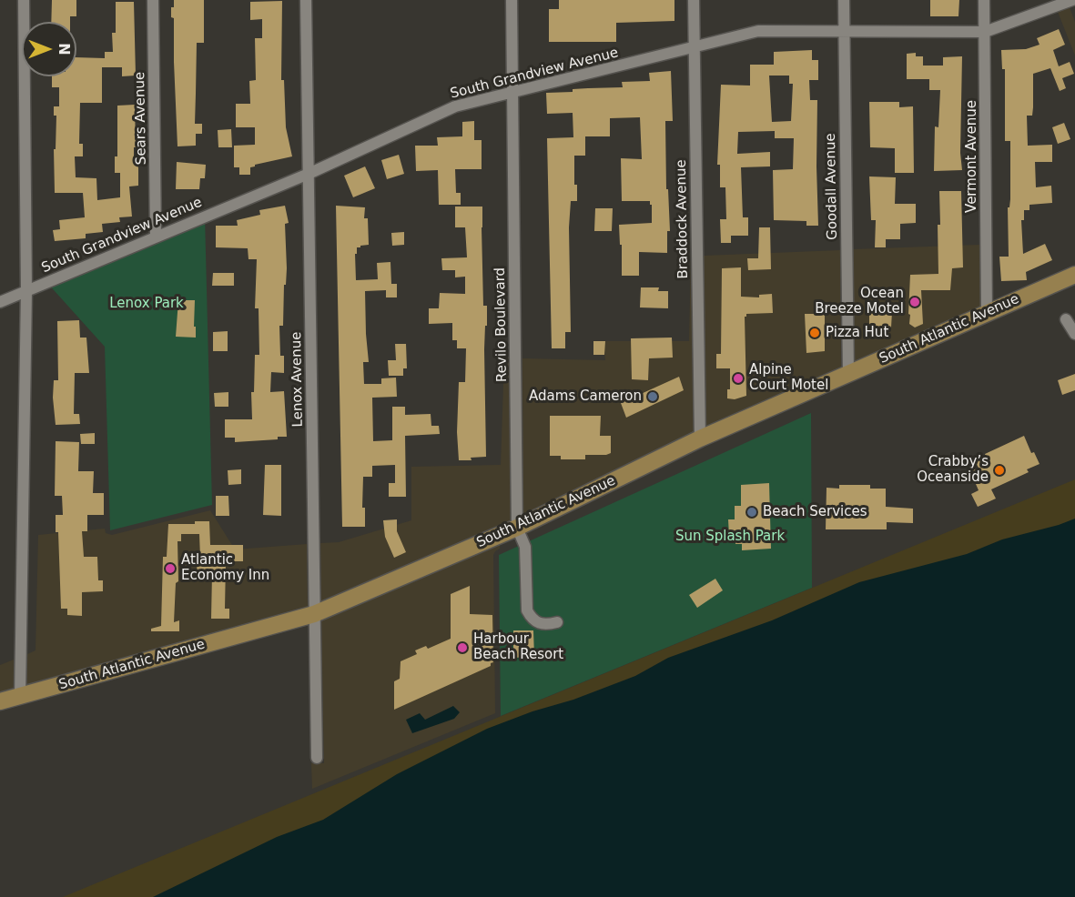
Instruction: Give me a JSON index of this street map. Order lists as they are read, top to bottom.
{
  "streets": {
    "main road": ["South Atlantic Avenue"],
    "street": [
      "South Grandview Avenue",
      "Sears Avenue",
      "Vermont Avenue",
      "Goodall Avenue",
      "Braddock Avenue",
      "Revilo Boulevard",
      "Lenox Avenue"
    ]
  },
  "crossings": [
    ["South Grandview Avenue", "Sears Avenue"],
    ["South Grandview Avenue", "Vermont Avenue"],
    ["South Grandview Avenue", "Goodall Avenue"],
    ["South Grandview Avenue", "Braddock Avenue"],
    ["South Grandview Avenue", "Revilo Boulevard"],
    ["South Grandview Avenue", "Lenox Avenue"],
    ["Vermont Avenue", "South Atlantic Avenue"],
    ["Goodall Avenue", "South Atlantic Avenue"],
    ["Braddock Avenue", "South Atlantic Avenue"],
    ["Revilo Boulevard", "South Atlantic Avenue"],
    ["South Atlantic Avenue", "Lenox Avenue"]
  ],
  "parks": ["Lenox Park", "Sun Splash Park"],
  "places": [
    "Ocean Breeze Motel",
    "Pizza Hut",
    "Alpine Court Motel",
    "Adams Cameron",
    "Crabby’s Oceanside",
    "Beach Services",
    "Atlantic Economy Inn",
    "Harbour Beach Resort"
  ],
  "north": "right"
}
